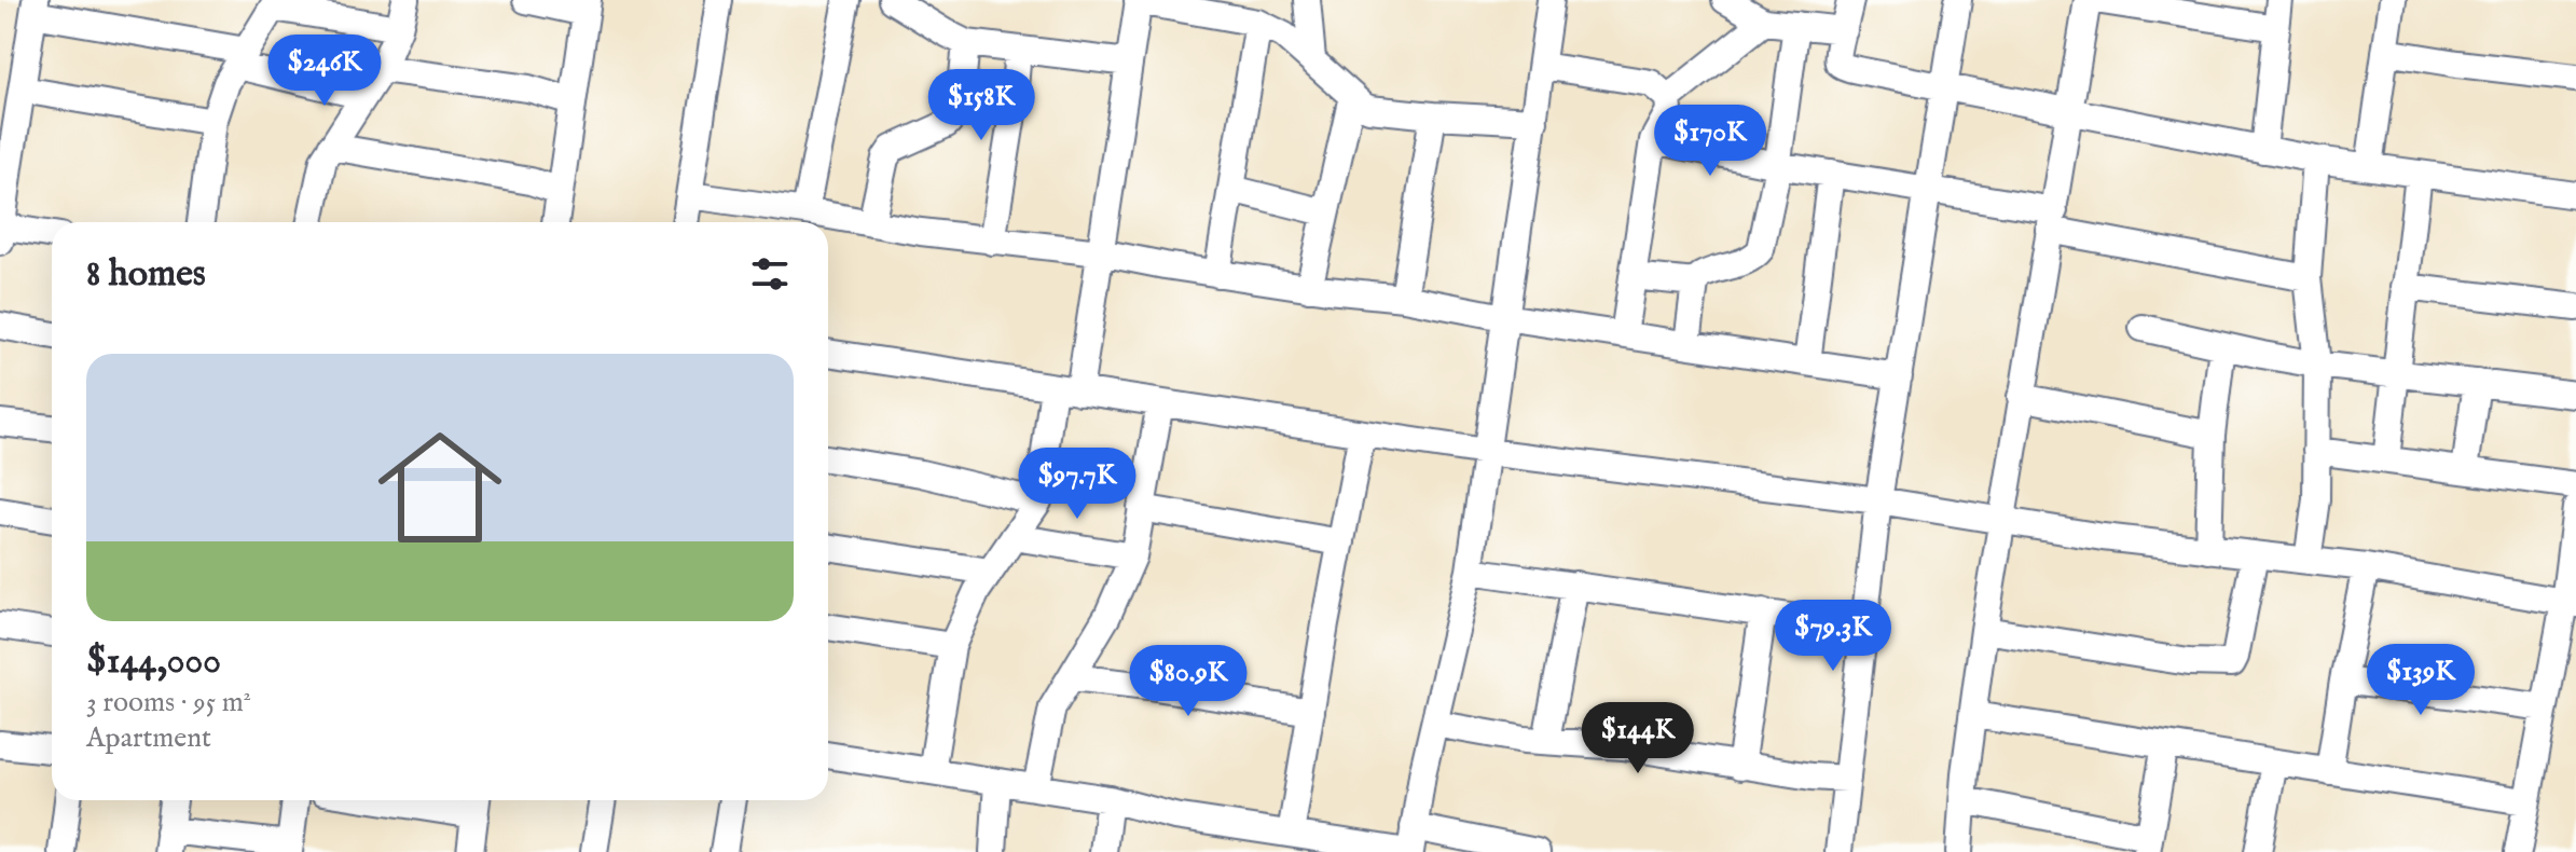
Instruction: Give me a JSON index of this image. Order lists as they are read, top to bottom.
{
  "page": {
    "price": [
      "$246K",
      "$158K",
      "$170K",
      "$97.7K",
      "$79.3K",
      "$139K",
      "$80.9K",
      "$144K"
    ],
    "heading": "8 homes",
    "list": [
      {
        "name": "$144,000",
        "note": "3 rooms · 95 m² · Apartment"
      }
    ]
  }
}
